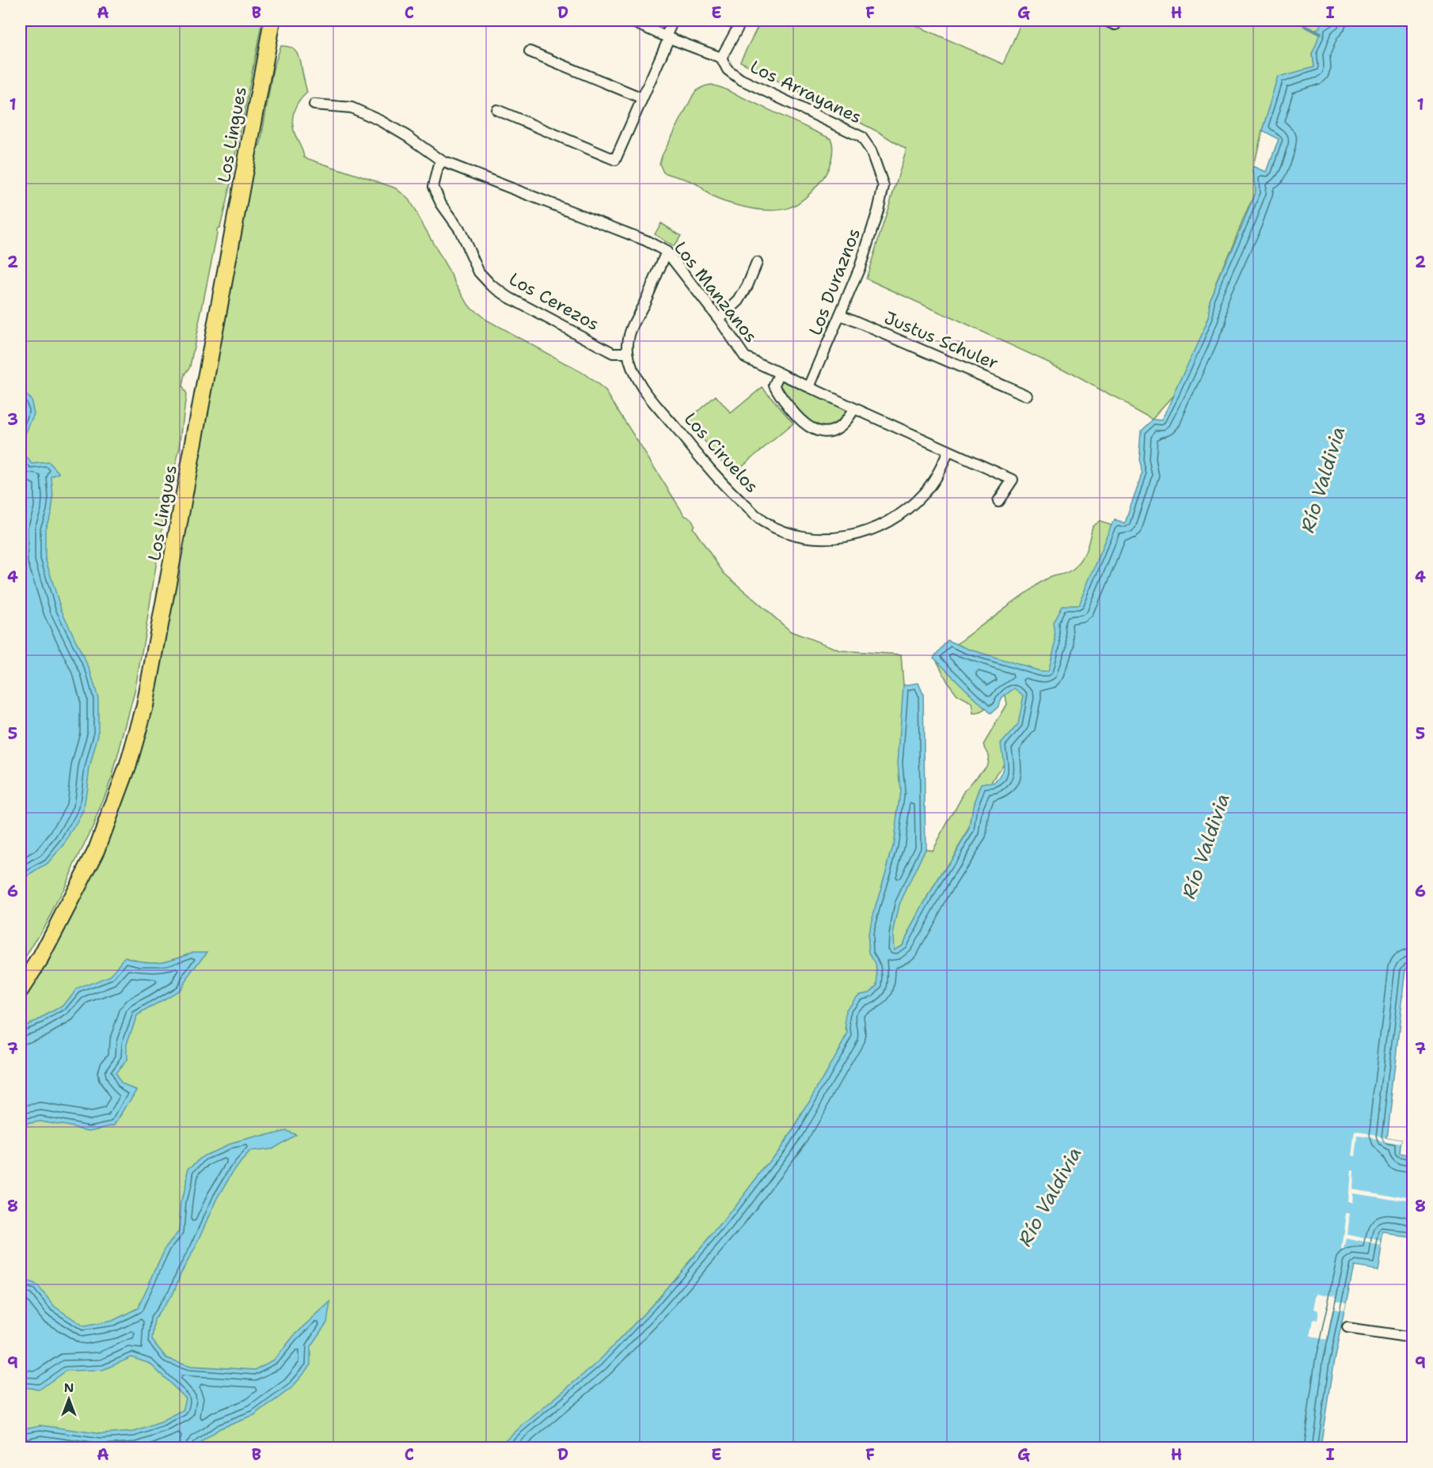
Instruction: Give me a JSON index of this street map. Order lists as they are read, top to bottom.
{
  "streets": {
    "main road": ["Los Lingues"],
    "street": [
      "Los Arrayanes",
      "Los Duraznos",
      "Los Manzanos",
      "Los Cerezos",
      "Justus Schuler",
      "Los Ciruelos"
    ]
  },
  "crossings": [
    ["Los Arrayanes", "Los Duraznos"],
    ["Los Duraznos", "Los Manzanos"],
    ["Los Duraznos", "Justus Schuler"],
    ["Los Manzanos", "Los Cerezos"],
    ["Los Manzanos", "Los Ciruelos"],
    ["Los Cerezos", "Los Ciruelos"]
  ],
  "water": ["Río Valdivia"],
  "north": "top",
  "grid": {
    "columns": [
      "A",
      "B",
      "C",
      "D",
      "E",
      "F",
      "G",
      "H",
      "I"
    ],
    "rows": [
      "1",
      "2",
      "3",
      "4",
      "5",
      "6",
      "7",
      "8",
      "9"
    ]
  }
}
